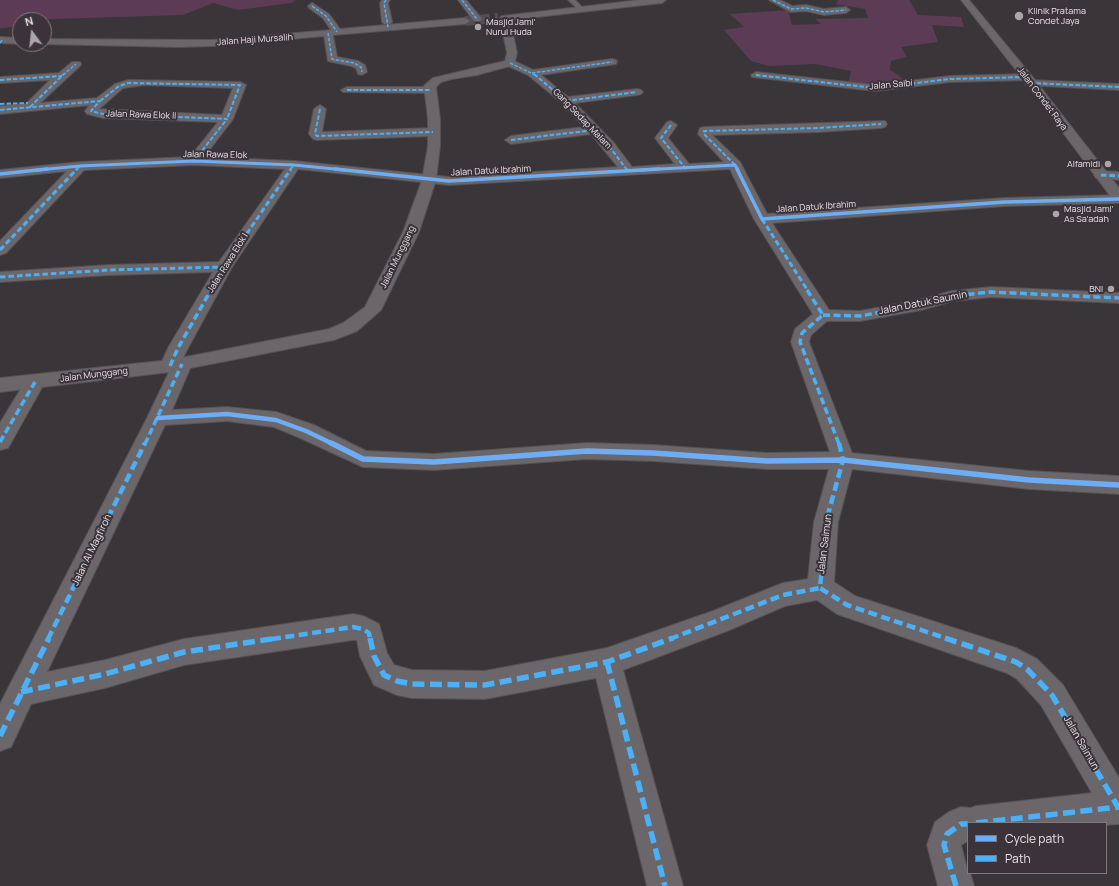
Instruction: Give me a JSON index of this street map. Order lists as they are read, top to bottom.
{
  "streets": {
    "street": [
      "Jalan Haji Mursalih",
      "Jalan Saibi",
      "Jalan Condet Raya",
      "Jalan Rawa Elok II",
      "Gang Sedap Malam",
      "Jalan Rawa Elok",
      "Jalan Datuk Ibrahim",
      "Jalan Munggang",
      "Jalan Rawa Elok I",
      "Jalan Datuk Saumin",
      "Jalan Saimun",
      "Jalan Al Magfiroh"
    ]
  },
  "crossings": [
    ["Jalan Saibi", "Jalan Condet Raya"],
    ["Jalan Condet Raya", "Jalan Datuk Ibrahim"],
    ["Gang Sedap Malam", "Jalan Datuk Ibrahim"],
    ["Jalan Rawa Elok", "Jalan Datuk Ibrahim"],
    ["Jalan Rawa Elok", "Jalan Munggang"],
    ["Jalan Rawa Elok", "Jalan Rawa Elok I"],
    ["Jalan Datuk Ibrahim", "Jalan Munggang"],
    ["Jalan Munggang", "Jalan Rawa Elok I"],
    ["Jalan Munggang", "Jalan Al Magfiroh"],
    ["Jalan Rawa Elok I", "Jalan Al Magfiroh"],
    ["Jalan Datuk Saumin", "Jalan Saimun"]
  ],
  "places": [
    "Klinik Pratama Condet Jaya",
    "Masjid Jami' Nurul Huda",
    "Alfamidi",
    "Masjid Jami' As Sa'adah",
    "BNI"
  ],
  "legend": ["Cycle path", "Path"],
  "north": "top"
}
